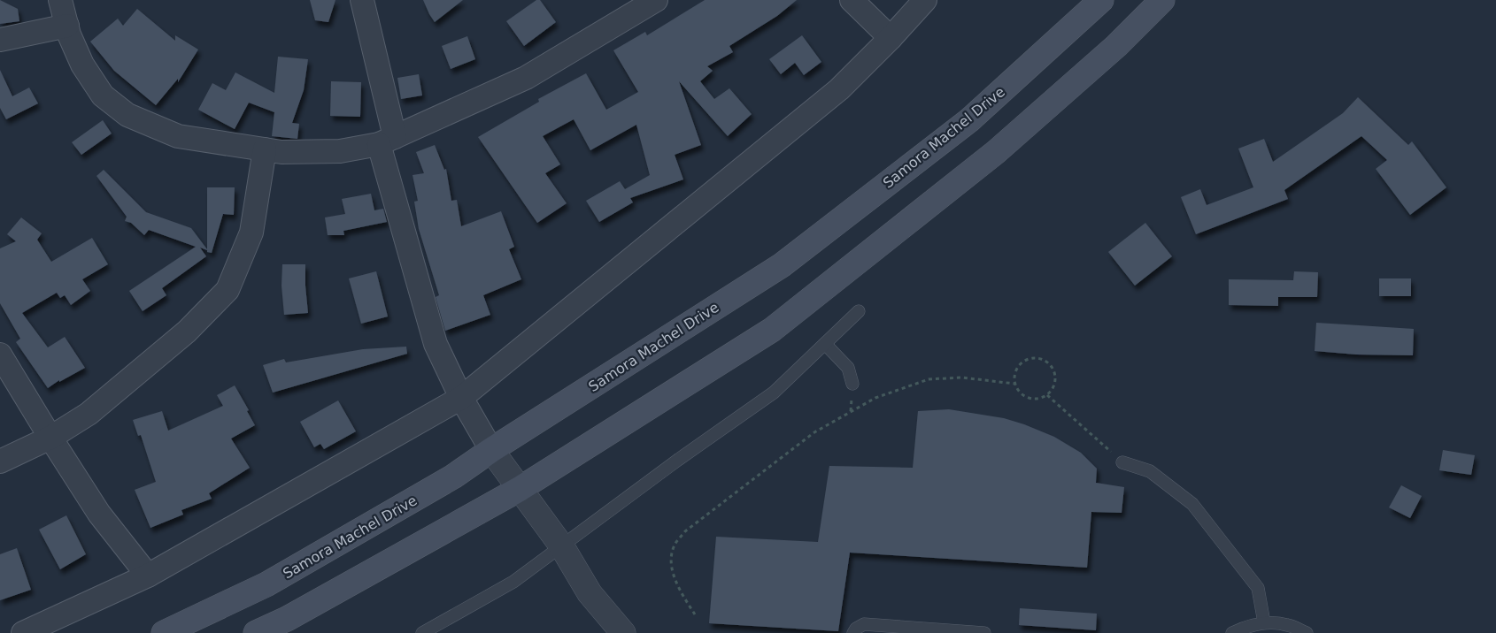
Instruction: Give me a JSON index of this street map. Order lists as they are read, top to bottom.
{
  "streets": {
    "main road": ["Samora Machel Drive"]
  }
}
